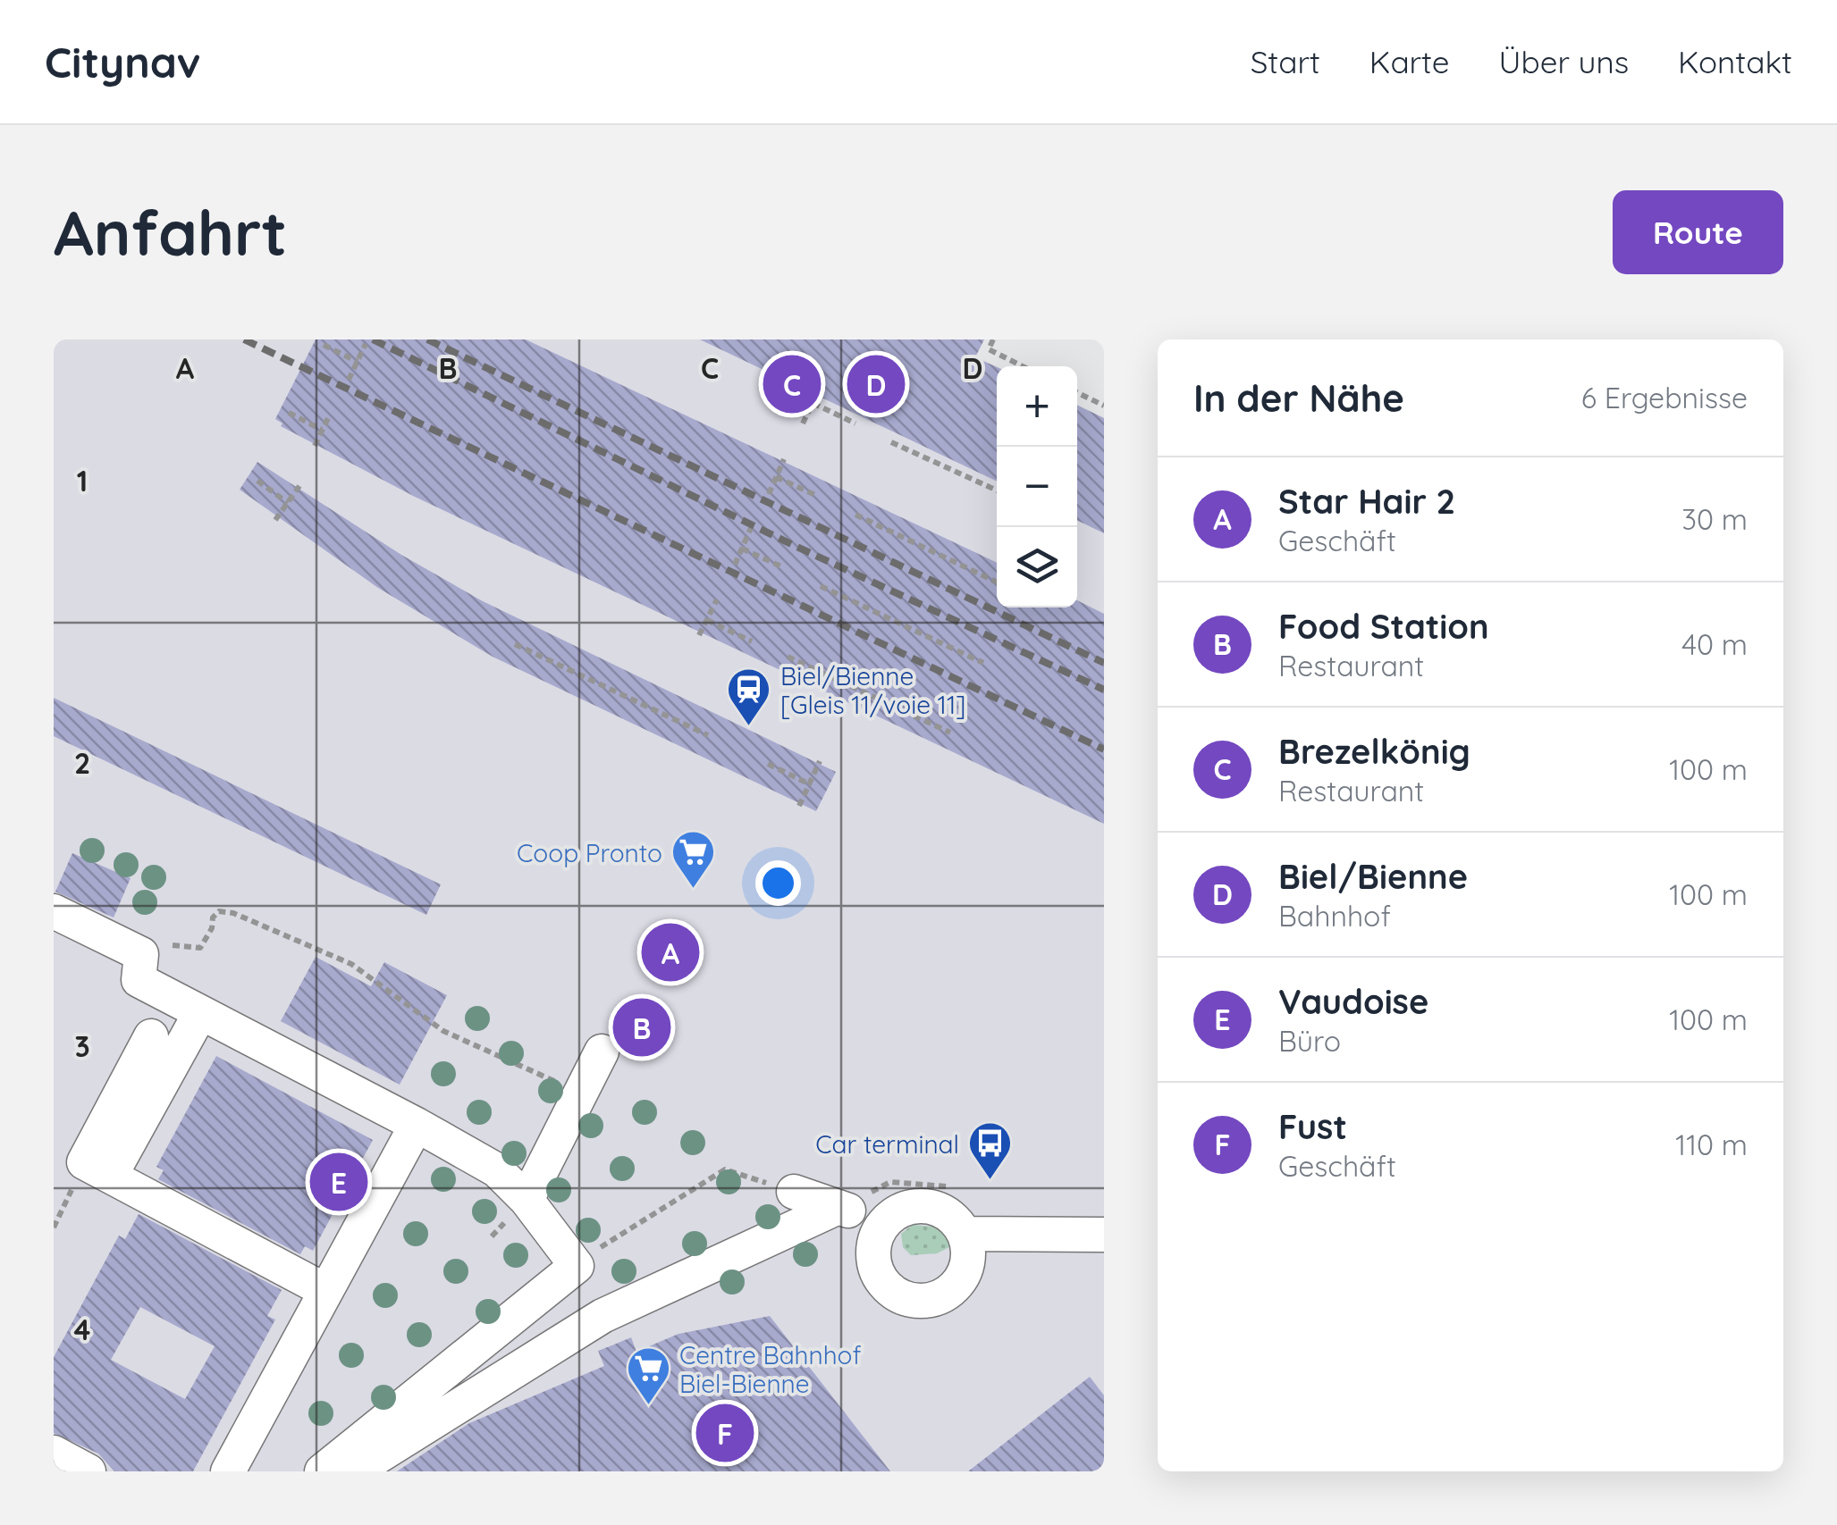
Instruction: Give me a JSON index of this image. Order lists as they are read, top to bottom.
{
  "places": {
    "station": ["Biel/Bienne [Gleis 11/voie 11]"],
    "supermarket": ["Coop Pronto", "Centre Bahnhof Biel-Bienne"],
    "bus stop": ["Car terminal"]
  },
  "page": {
    "header": "Citynav",
    "nav": [
      "Start",
      "Karte",
      "Über uns",
      "Kontakt"
    ],
    "buttons": "Route",
    "title": "Anfahrt",
    "heading": ["In der Nähe", "6 Ergebnisse"],
    "pins": [
      "C",
      "D",
      "A",
      "B",
      "E",
      "F"
    ],
    "map_buttons": ["+", "−"],
    "list": [
      {
        "mark": "A",
        "name": "Star Hair 2",
        "note": "Geschäft",
        "value": "30 m"
      },
      {
        "mark": "B",
        "name": "Food Station",
        "note": "Restaurant",
        "value": "40 m"
      },
      {
        "mark": "C",
        "name": "Brezelkönig",
        "note": "Restaurant",
        "value": "100 m"
      },
      {
        "mark": "D",
        "name": "Biel/Bienne",
        "note": "Bahnhof",
        "value": "100 m"
      },
      {
        "mark": "E",
        "name": "Vaudoise",
        "note": "Büro",
        "value": "100 m"
      },
      {
        "mark": "F",
        "name": "Fust",
        "note": "Geschäft",
        "value": "110 m"
      }
    ]
  },
  "grid": {
    "columns": [
      "A",
      "B",
      "C",
      "D"
    ],
    "rows": [
      "1",
      "2",
      "3",
      "4"
    ]
  }
}
